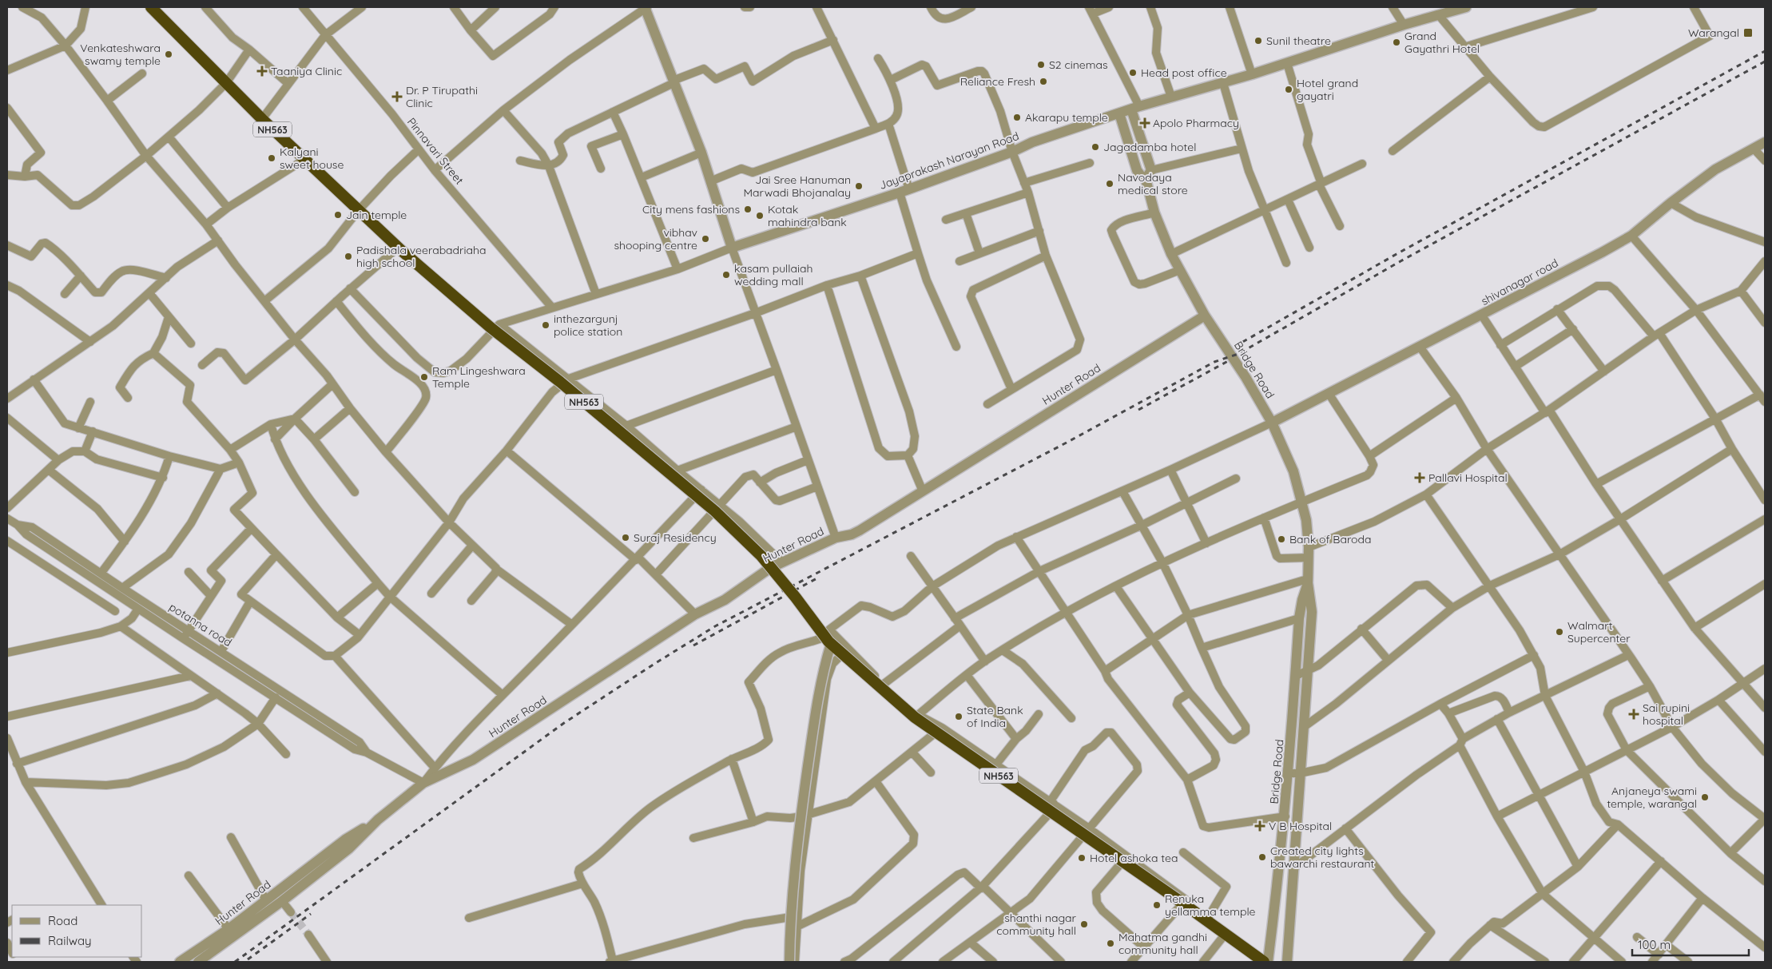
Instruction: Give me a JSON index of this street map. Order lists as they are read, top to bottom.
{
  "streets": {
    "highway": ["NH563"],
    "street": [
      "Pinnavari Street",
      "Jayaprakash Narayan Road",
      "shivanagar road",
      "Bridge Road",
      "Hunter Road",
      "potanna road"
    ]
  },
  "crossings": [
    ["Jayaprakash Narayan Road", "Bridge Road"],
    ["shivanagar road", "Bridge Road"],
    ["Bridge Road", "Hunter Road"],
    ["Hunter Road", "potanna road"]
  ],
  "places": {
    "transit": ["Warangal"],
    "other": [
      "Sunil theatre",
      "Grand Gayathri Hotel",
      "Venkateshwara swamy temple",
      "S2 cinemas",
      "Head post office",
      "Reliance Fresh",
      "Hotel grand gayatri",
      "Akarapu temple",
      "Jagadamba hotel",
      "Kalyani sweet house",
      "Navodaya medical store",
      "Jai Sree Hanuman Marwadi Bhojanalay",
      "City mens fashions",
      "Jain temple",
      "Kotak mahindra bank",
      "vibhav shooping centre",
      "Padishala veerabadriaha high school",
      "kasam pullaiah wedding mall",
      "inthezargunj police station",
      "Ram Lingeshwara Temple",
      "Suraj Residency",
      "Bank of Baroda",
      "Walmart Supercenter",
      "State Bank of India",
      "Anjaneya swami temple, warangal",
      "Created city lights bawarchi restaurant",
      "Hotel ashoka tea",
      "Renuka yellamma temple",
      "shanthi nagar community hall",
      "Mahatma gandhi community hall"
    ],
    "health": [
      "Taaniya Clinic",
      "Dr. P Tirupathi Clinic",
      "Apolo Pharmacy",
      "Pallavi Hospital",
      "Sai rupini hospital",
      "V B Hospital"
    ]
  },
  "legend": ["Road", "Railway"],
  "scale_bar": "100 m"
}
